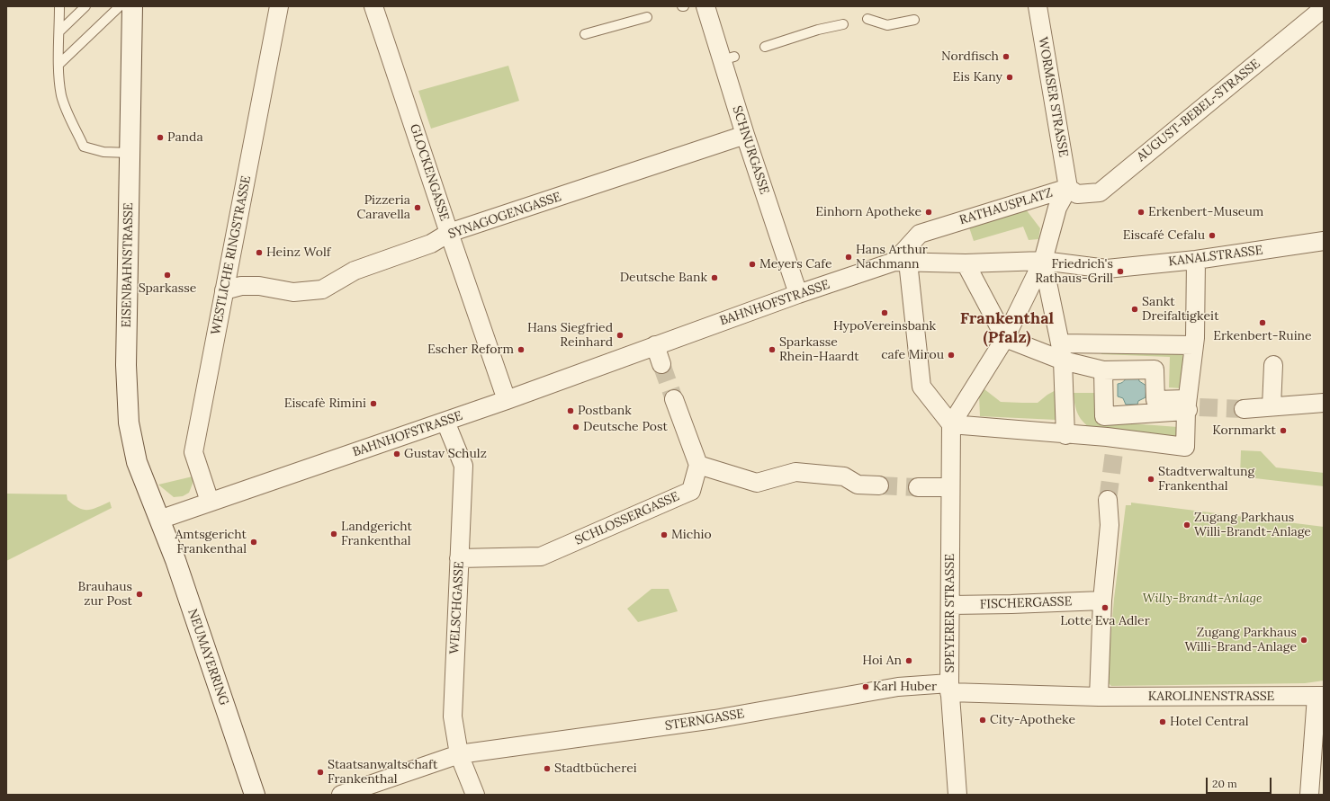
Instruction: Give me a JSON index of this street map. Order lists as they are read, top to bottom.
{
  "streets": {
    "street": [
      "WORMSER STRASSE",
      "AUGUST-BEBEL-STRASSE",
      "SCHNURGASSE",
      "GLOCKENGASSE",
      "RATHAUSPLATZ",
      "SYNAGOGENGASSE",
      "WESTLICHE RINGSTRASSE",
      "KANALSTRASSE",
      "EISENBAHNSTRASSE",
      "BAHNHOFSTRASSE",
      "SCHLOSSERGASSE",
      "FISCHERGASSE",
      "WELSCHGASSE",
      "SPEYERER STRASSE",
      "NEUMAYERRING",
      "KAROLINENSTRASSE",
      "STERNGASSE"
    ]
  },
  "crossings": [
    ["WORMSER STRASSE", "AUGUST-BEBEL-STRASSE"],
    ["WORMSER STRASSE", "RATHAUSPLATZ"],
    ["AUGUST-BEBEL-STRASSE", "RATHAUSPLATZ"],
    ["SCHNURGASSE", "SYNAGOGENGASSE"],
    ["SCHNURGASSE", "BAHNHOFSTRASSE"],
    ["GLOCKENGASSE", "SYNAGOGENGASSE"],
    ["GLOCKENGASSE", "BAHNHOFSTRASSE"],
    ["RATHAUSPLATZ", "KANALSTRASSE"],
    ["RATHAUSPLATZ", "BAHNHOFSTRASSE"],
    ["RATHAUSPLATZ", "SPEYERER STRASSE"],
    ["SYNAGOGENGASSE", "WESTLICHE RINGSTRASSE"],
    ["WESTLICHE RINGSTRASSE", "BAHNHOFSTRASSE"],
    ["EISENBAHNSTRASSE", "BAHNHOFSTRASSE"],
    ["EISENBAHNSTRASSE", "NEUMAYERRING"],
    ["BAHNHOFSTRASSE", "WELSCHGASSE"],
    ["BAHNHOFSTRASSE", "NEUMAYERRING"],
    ["SCHLOSSERGASSE", "WELSCHGASSE"],
    ["FISCHERGASSE", "SPEYERER STRASSE"],
    ["WELSCHGASSE", "STERNGASSE"],
    ["SPEYERER STRASSE", "KAROLINENSTRASSE"],
    ["SPEYERER STRASSE", "STERNGASSE"],
    ["KAROLINENSTRASSE", "STERNGASSE"]
  ],
  "districts": ["Frankenthal (Pfalz)"],
  "parks": ["Willy-Brandt-Anlage"],
  "places": [
    "Nordfisch",
    "Eis Kany",
    "Panda",
    "Pizzeria Caravella",
    "Einhorn Apotheke",
    "Erkenbert-Museum",
    "Eiscafé Cefalu",
    "Heinz Wolf",
    "Hans Arthur Nachmann",
    "Meyers Cafe",
    "Friedrich's Rathaus-Grill",
    "Sparkasse",
    "Deutsche Bank",
    "Sankt Dreifaltigkeit",
    "HypoVereinsbank",
    "Erkenbert-Ruine",
    "Hans Siegfried Reinhard",
    "Escher Reform",
    "Sparkasse Rhein-Haardt",
    "cafe Mirou",
    "Eiscafè Rimini",
    "Postbank",
    "Deutsche Post",
    "Kornmarkt",
    "Gustav Schulz",
    "Stadtverwaltung Frankenthal",
    "Zugang Parkhaus Willi-Brandt-Anlage",
    "Landgericht Frankenthal",
    "Michio",
    "Amtsgericht Frankenthal",
    "Brauhaus zur Post",
    "Lotte Eva Adler",
    "Zugang Parkhaus Willi-Brand-Anlage",
    "Hoi An",
    "Karl Huber",
    "City-Apotheke",
    "Hotel Central",
    "Stadtbücherei",
    "Staatsanwaltschaft Frankenthal"
  ],
  "scale_bar": "20 m"
}
